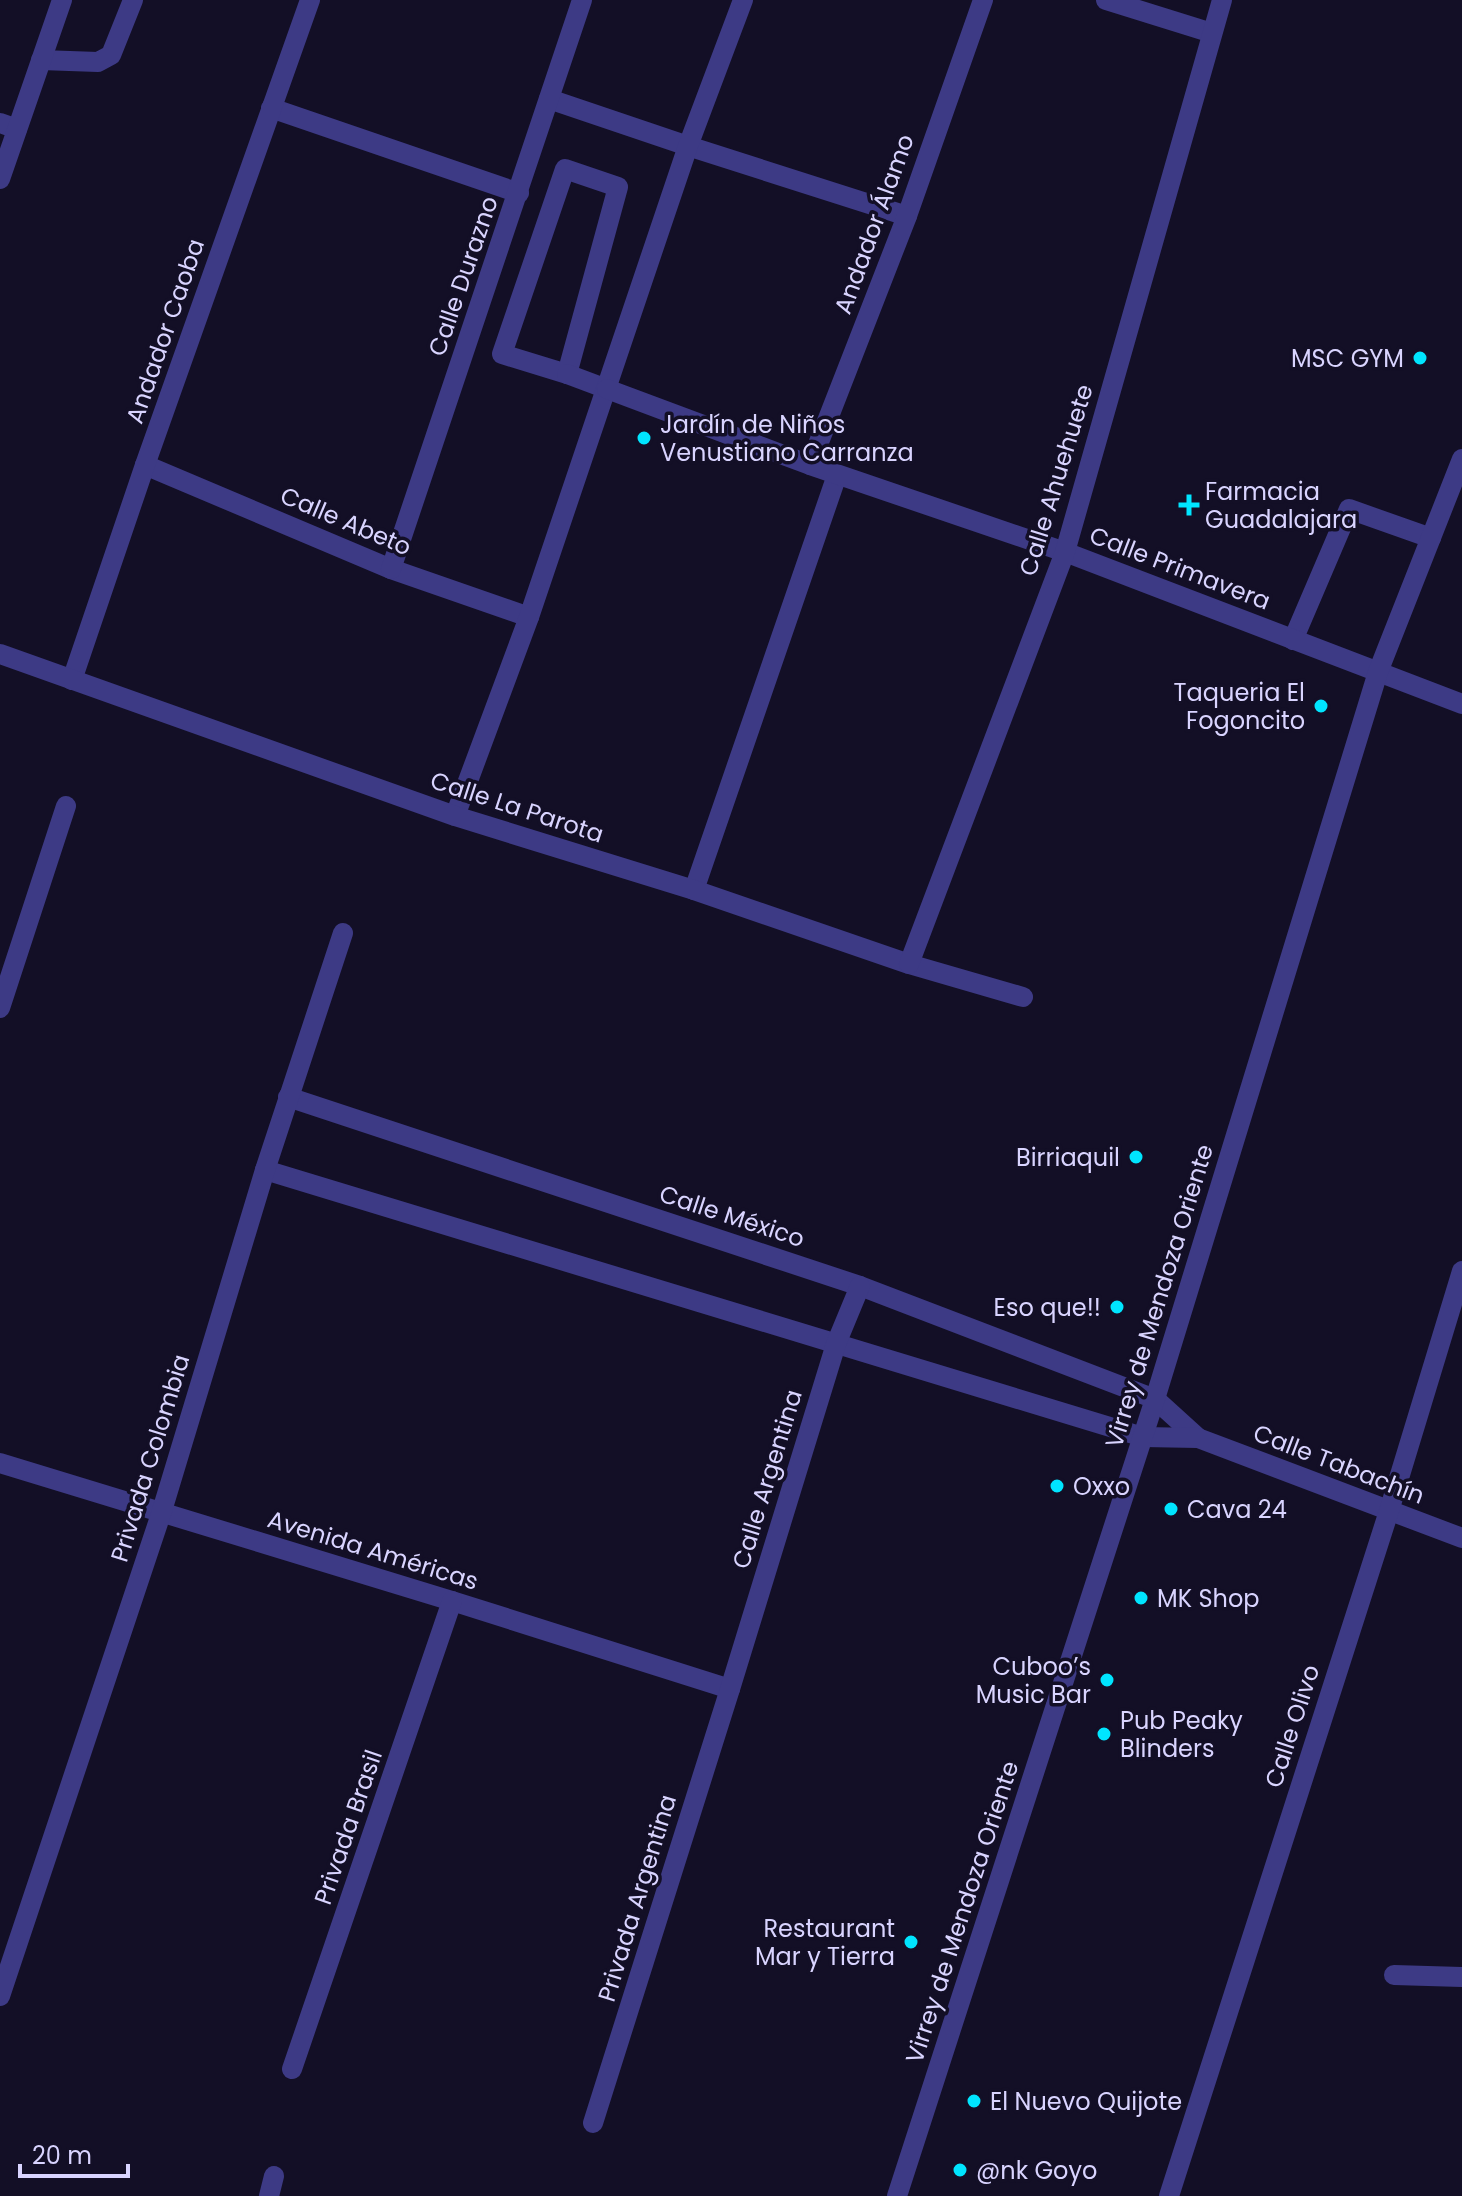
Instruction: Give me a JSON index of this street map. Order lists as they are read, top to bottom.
{
  "streets": {
    "street": [
      "Andador Álamo",
      "Calle Durazno",
      "Andador Caoba",
      "Calle Ahuehuete",
      "Calle Abeto",
      "Calle Primavera",
      "Calle La Parota",
      "Calle México",
      "Virrey de Mendoza Oriente",
      "Privada Colombia",
      "Calle Tabachín",
      "Calle Argentina",
      "Avenida Américas",
      "Calle Olivo",
      "Privada Brasil",
      "Privada Argentina"
    ]
  },
  "crossings": [
    ["Andador Álamo", "Calle Primavera"],
    ["Calle Durazno", "Calle Abeto"],
    ["Andador Caoba", "Calle Abeto"],
    ["Andador Caoba", "Calle La Parota"],
    ["Calle Ahuehuete", "Calle Primavera"],
    ["Calle Ahuehuete", "Calle La Parota"],
    ["Calle Primavera", "Virrey de Mendoza Oriente"],
    ["Calle México", "Virrey de Mendoza Oriente"],
    ["Calle México", "Privada Colombia"],
    ["Calle México", "Calle Tabachín"],
    ["Calle México", "Calle Argentina"],
    ["Virrey de Mendoza Oriente", "Calle Tabachín"],
    ["Privada Colombia", "Avenida Américas"],
    ["Calle Tabachín", "Calle Olivo"],
    ["Calle Argentina", "Avenida Américas"],
    ["Calle Argentina", "Privada Argentina"],
    ["Avenida Américas", "Privada Brasil"],
    ["Avenida Américas", "Privada Argentina"]
  ],
  "places": {
    "other": [
      "MSC GYM",
      "Jardín de Niños Venustiano Carranza",
      "Taqueria El Fogoncito",
      "Birriaquil",
      "Eso que!!",
      "Oxxo",
      "Cava 24",
      "MK Shop",
      "Cuboo’s Music Bar",
      "Pub Peaky Blinders",
      "Restaurant Mar y Tierra",
      "El Nuevo Quijote",
      "@nk Goyo"
    ],
    "health": ["Farmacia Guadalajara"]
  },
  "scale_bar": "20 m"
}
